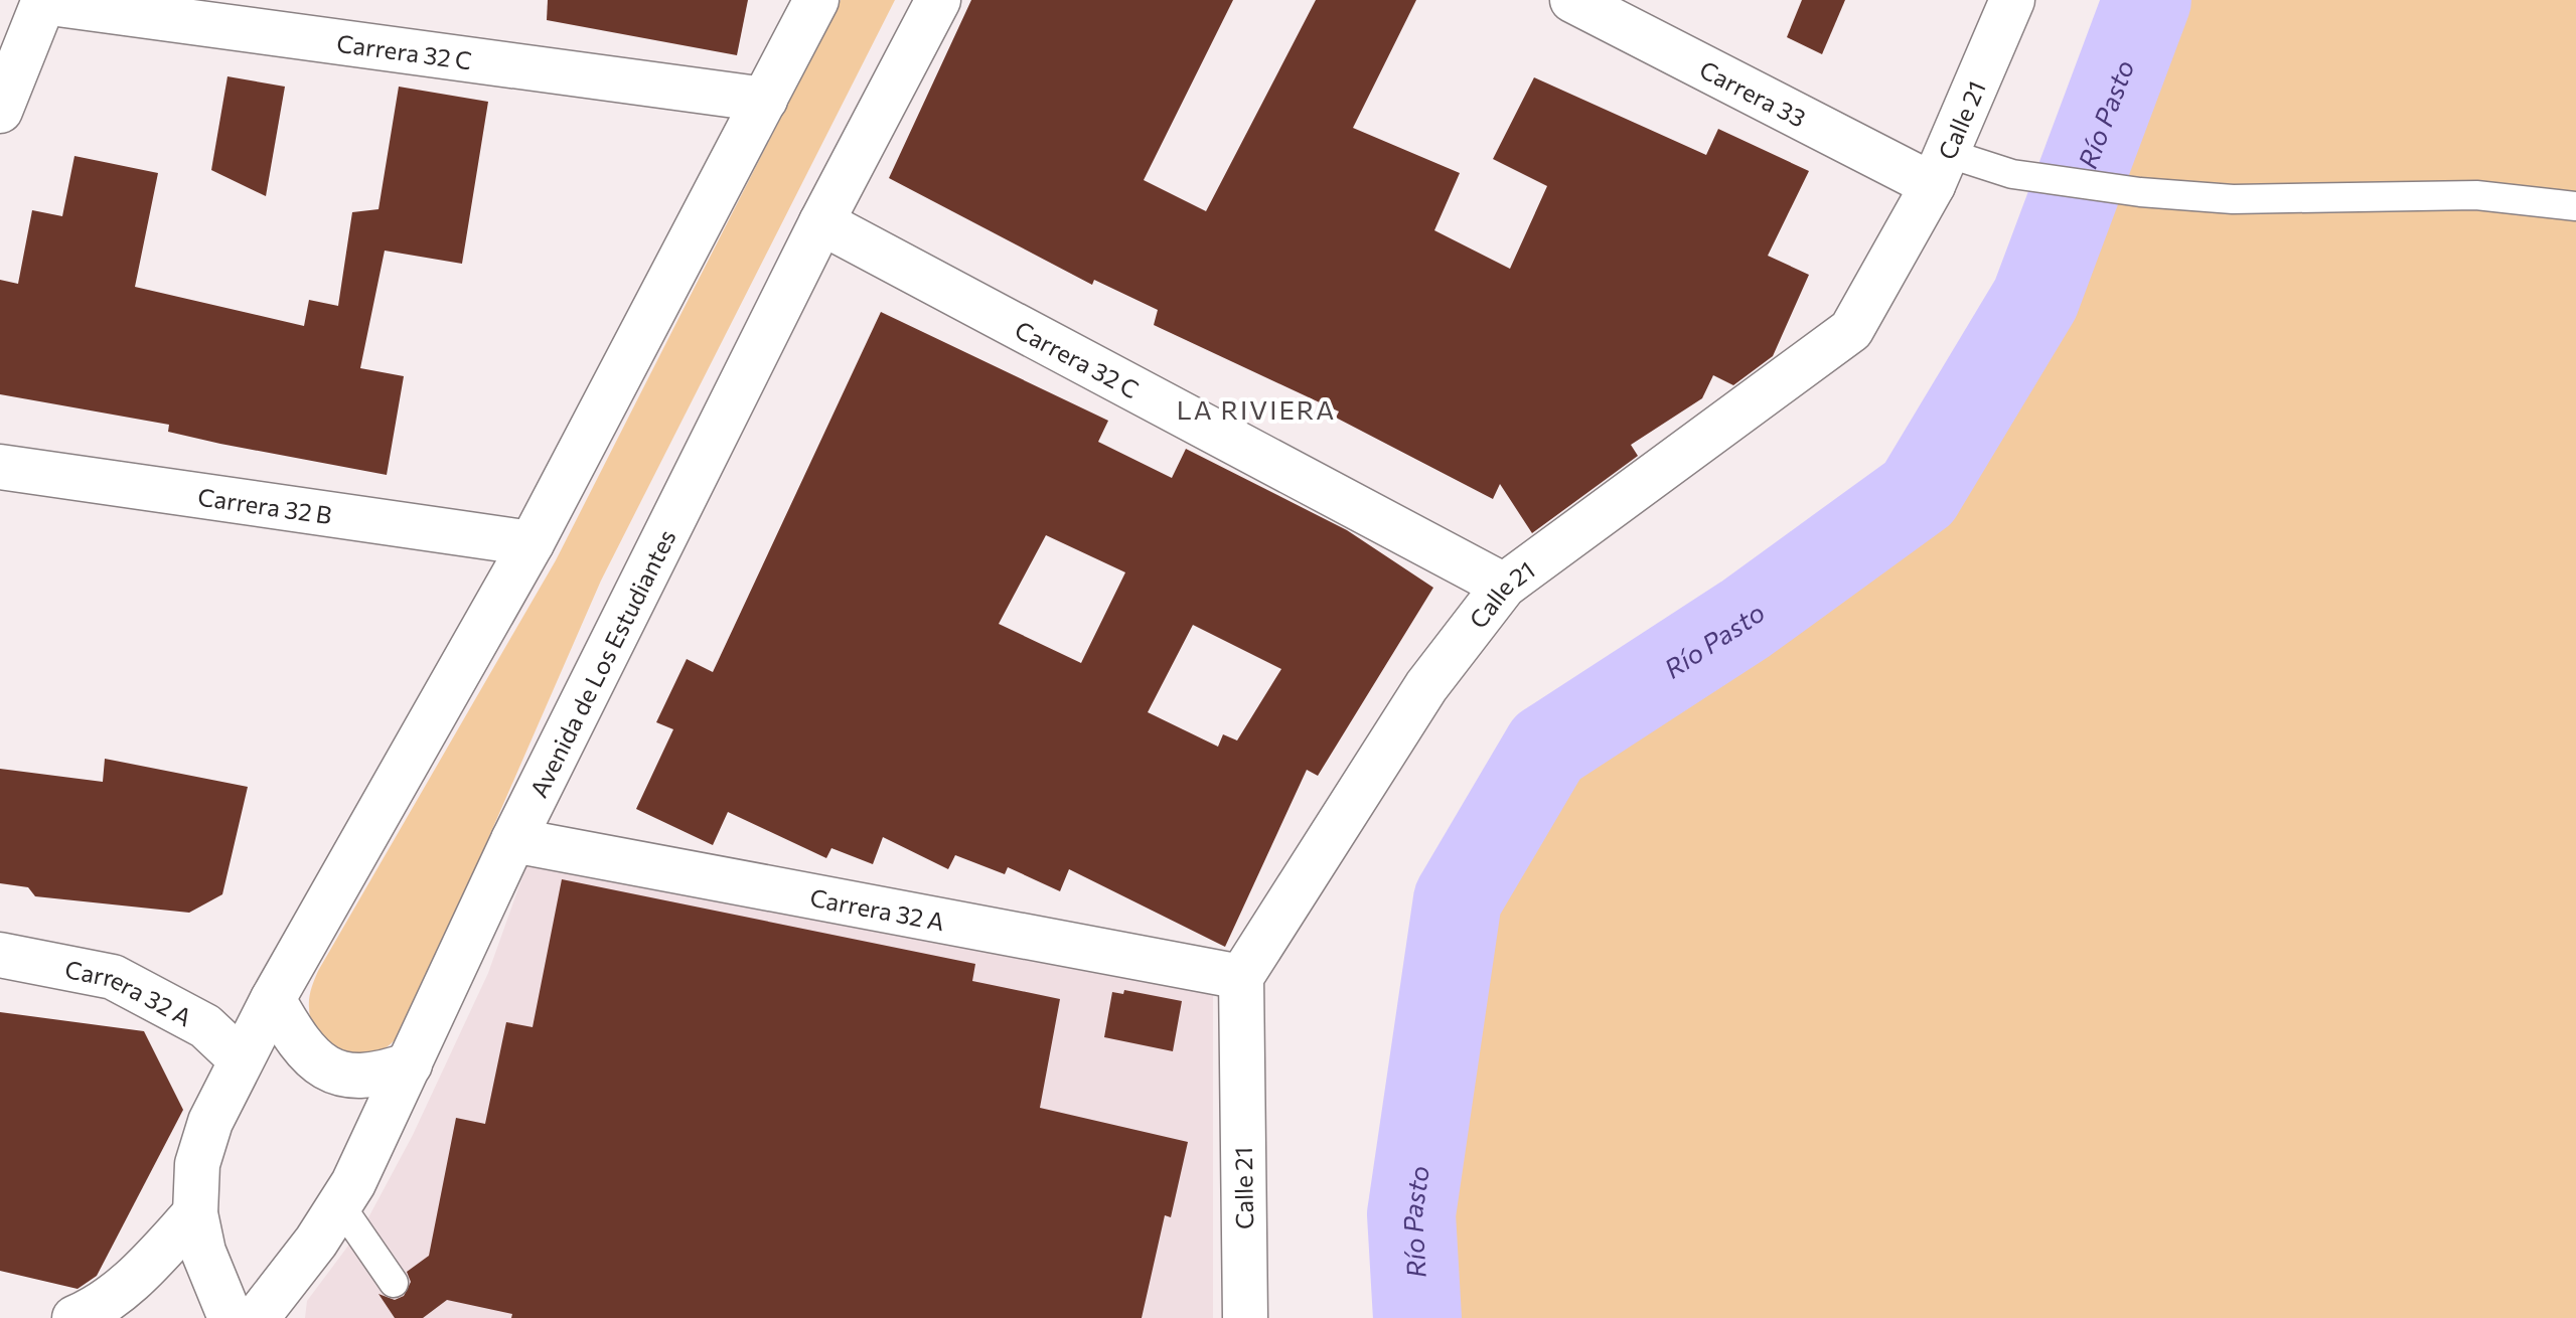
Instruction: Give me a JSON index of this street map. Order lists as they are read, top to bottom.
{
  "streets": {
    "street": [
      "Carrera 32 C",
      "Carrera 33",
      "Calle 21",
      "Carrera 32 B",
      "Avenida de Los Estudiantes",
      "Carrera 32 A"
    ]
  },
  "crossings": [
    ["Carrera 32 C", "Calle 21"],
    ["Carrera 32 C", "Avenida de Los Estudiantes"],
    ["Carrera 33", "Calle 21"],
    ["Calle 21", "Carrera 32 A"],
    ["Avenida de Los Estudiantes", "Carrera 32 A"]
  ],
  "districts": ["LA RIVIERA"],
  "water": ["Río Pasto"]
}
